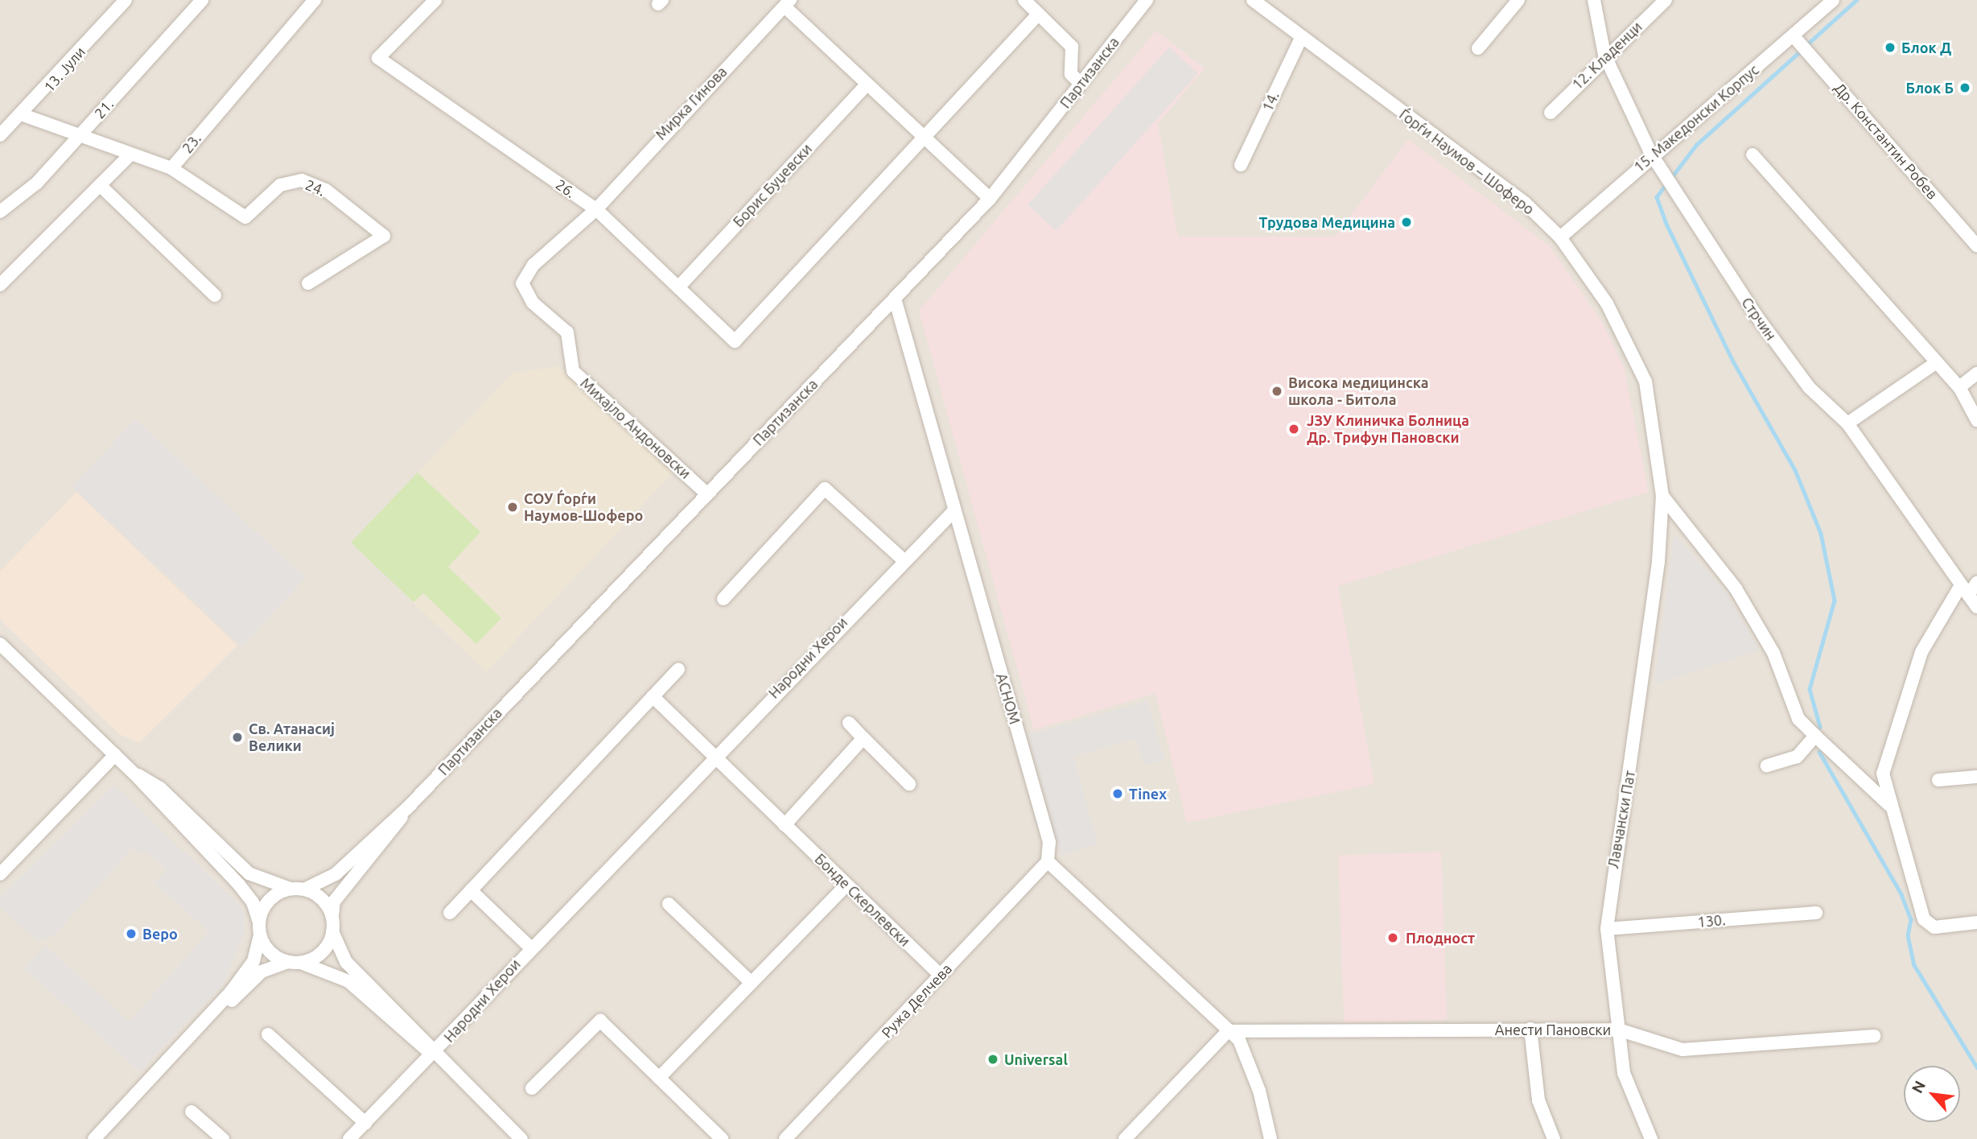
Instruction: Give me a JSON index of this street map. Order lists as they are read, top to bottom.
{
  "streets": {
    "street": [
      "12. Кладенци",
      "13. Јули",
      "Партизанска",
      "14.",
      "Мирка Гинова",
      "21.",
      "15. Македонски Корпус",
      "Др. Константин Робев",
      "23.",
      "Ѓорѓи Наумов – Шоферо",
      "Борис Буџевски",
      "24.",
      "26.",
      "Стрчин",
      "Михајло Андоновски",
      "Народни Херои",
      "АСНОМ",
      "Лавчански Пат",
      "Бонде Скерлевски",
      "130.",
      "Ружа Делчева",
      "Анести Пановски"
    ]
  },
  "crossings": [
    ["12. Кладенци", "Стрчин"],
    ["Партизанска", "Михајло Андоновски"],
    ["Партизанска", "АСНОМ"],
    ["14.", "Ѓорѓи Наумов – Шоферо"],
    ["Мирка Гинова", "26."],
    ["Мирка Гинова", "Михајло Андоновски"],
    ["15. Македонски Корпус", "Др. Константин Робев"],
    ["15. Македонски Корпус", "Ѓорѓи Наумов – Шоферо"],
    ["15. Македонски Корпус", "Стрчин"],
    ["23.", "24."],
    ["Ѓорѓи Наумов – Шоферо", "Лавчански Пат"],
    ["Борис Буџевски", "26."],
    ["26.", "Михајло Андоновски"],
    ["Народни Херои", "АСНОМ"],
    ["Народни Херои", "Бонде Скерлевски"],
    ["АСНОМ", "Ружа Делчева"],
    ["Лавчански Пат", "130."],
    ["Лавчански Пат", "Анести Пановски"],
    ["Бонде Скерлевски", "Ружа Делчева"]
  ],
  "places": [
    "Блок Д",
    "Блок Б",
    "Трудова Медицина",
    "Висока медицинска школа - Битола",
    "ЈЗУ Клиничка Болница Др. Трифун Пановски",
    "СОУ Ѓорѓи Наумов-Шоферо",
    "Св. Атанасиј Велики",
    "Tinex",
    "Веро",
    "Плодност",
    "Universal"
  ],
  "north": "top left"
}
